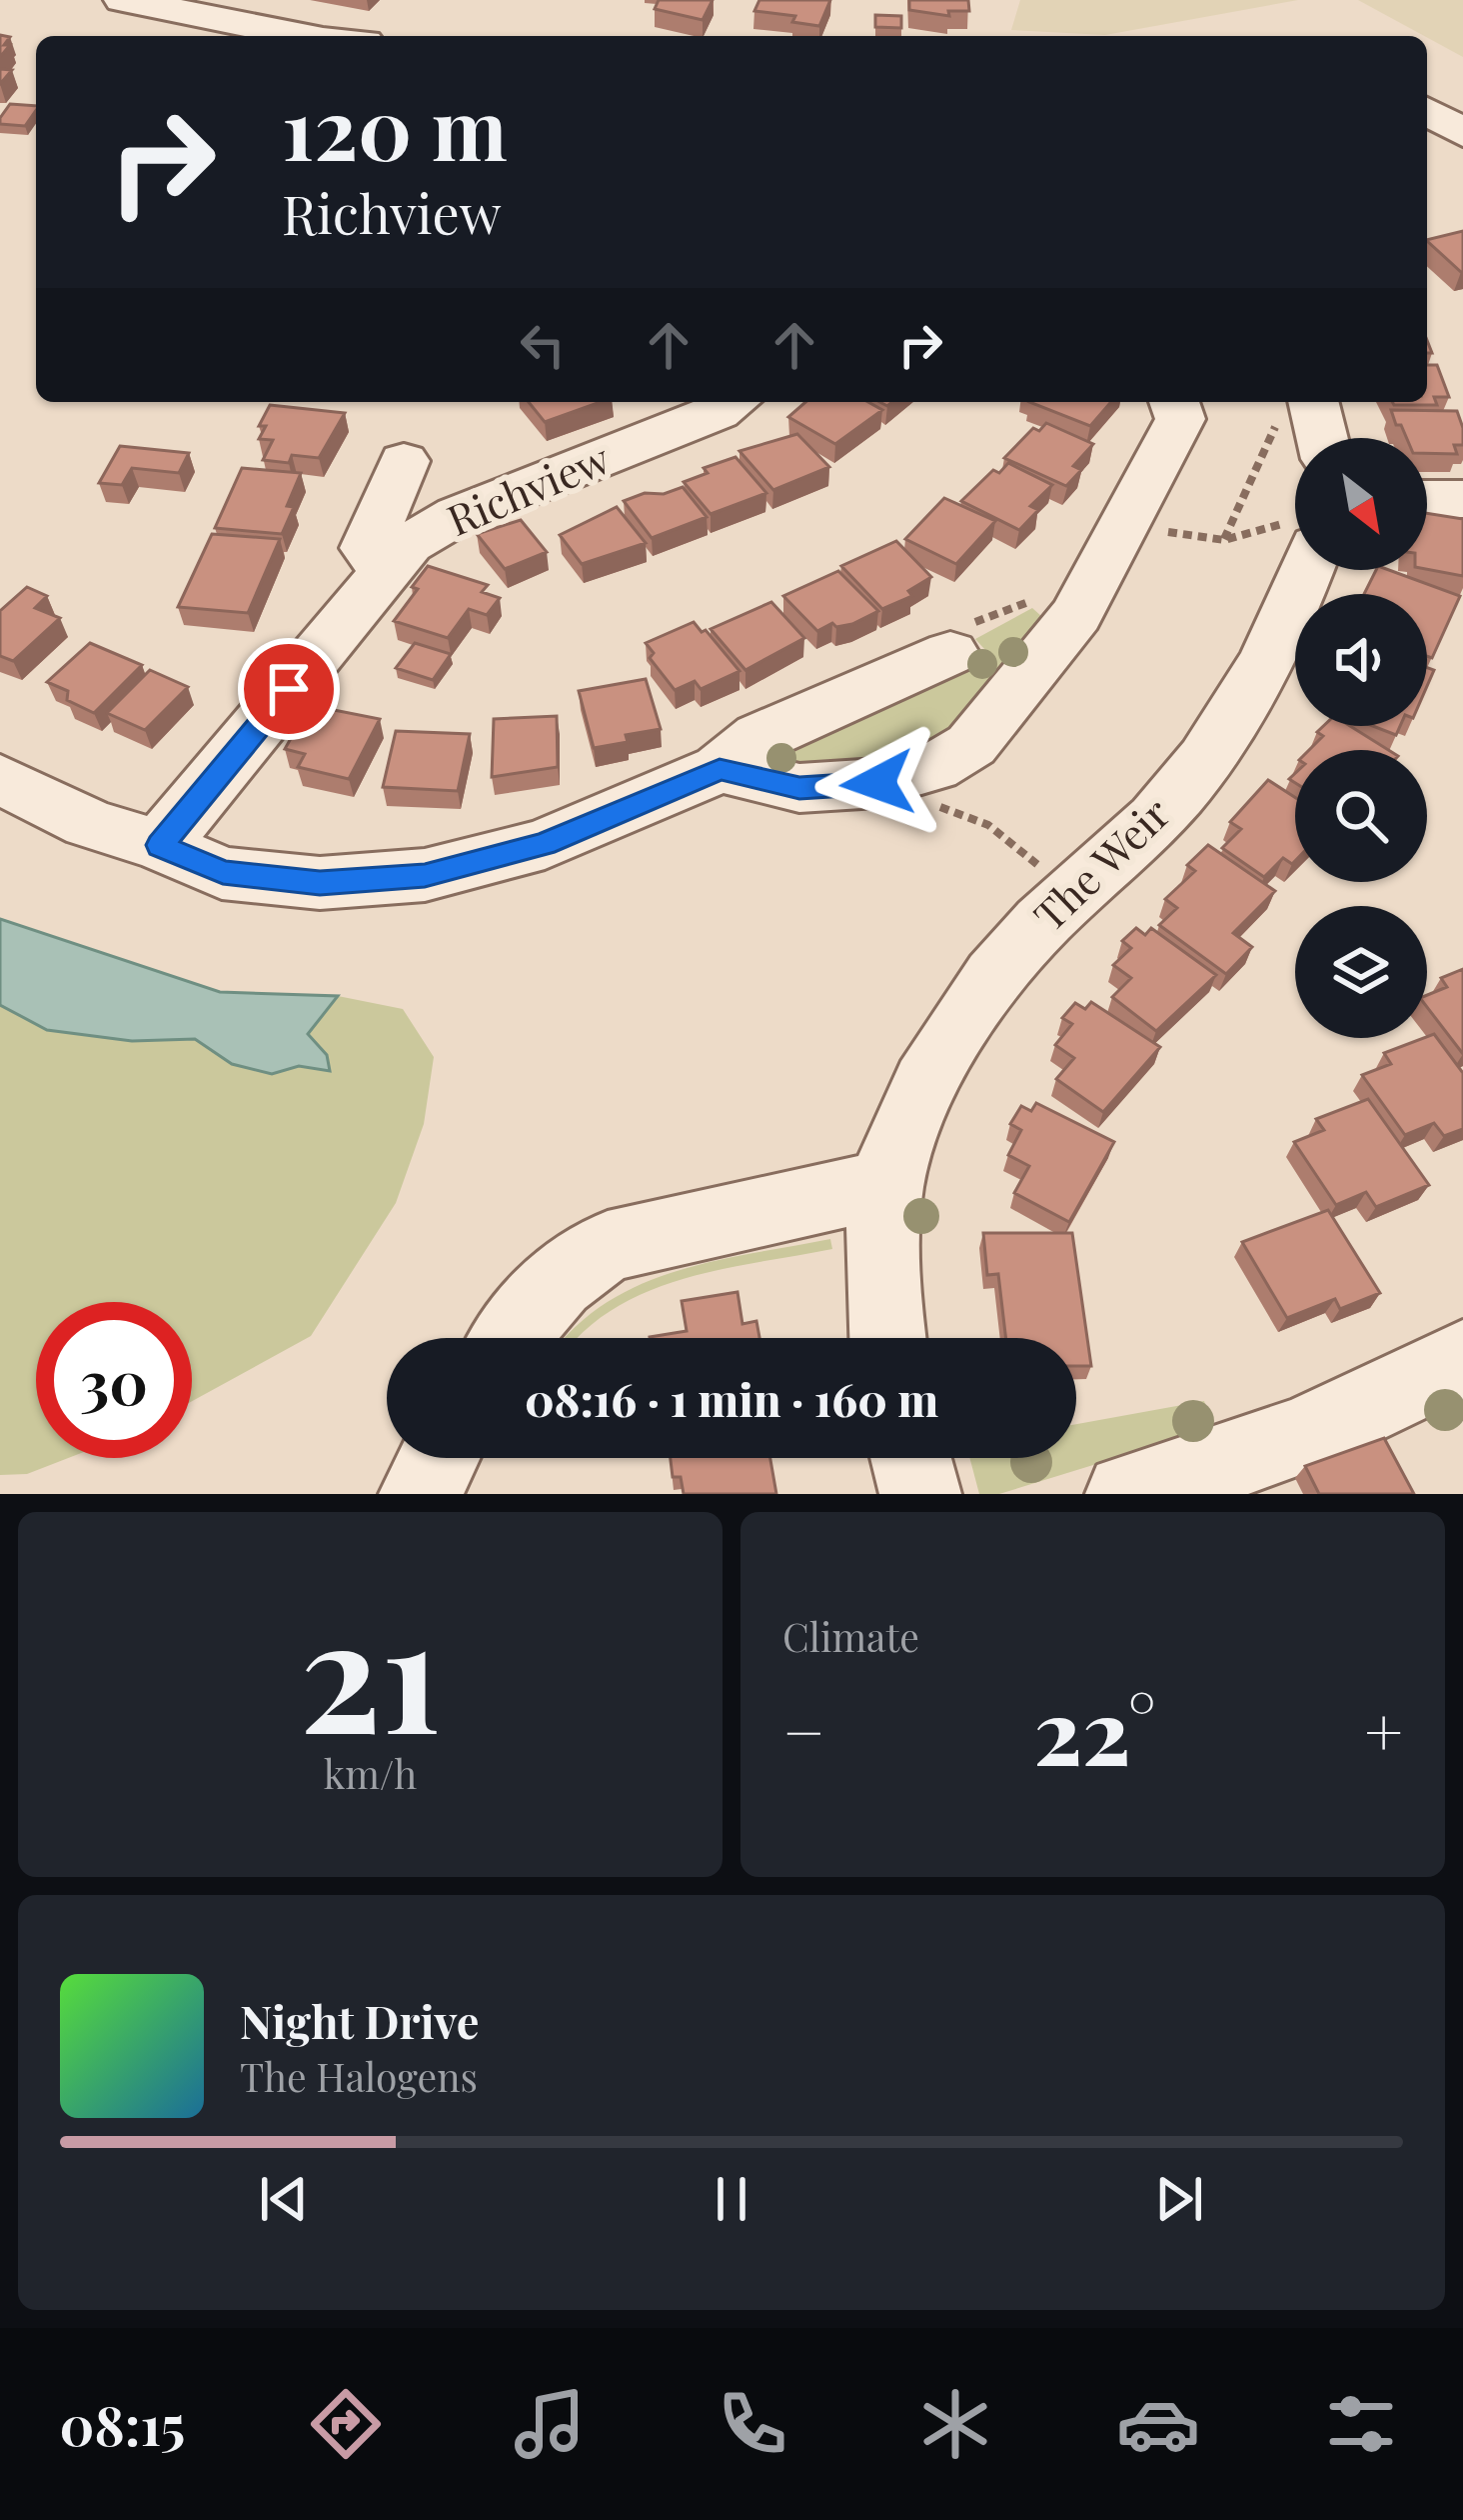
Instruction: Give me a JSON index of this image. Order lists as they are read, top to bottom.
{
  "streets": {
    "street": ["Richview", "The Weir"]
  },
  "north": "bottom right",
  "page": {
    "turn": ["120 m", "Richview"],
    "limit": "30",
    "trip": "08:16 · 1 min · 160 m",
    "tile": [
      ["21", "km/h"],
      "Climate"
    ],
    "heat": ["−", "22°", "+"],
    "song": ["Night Drive", "The Halogens"],
    "tabs": "08:15"
  }
}
